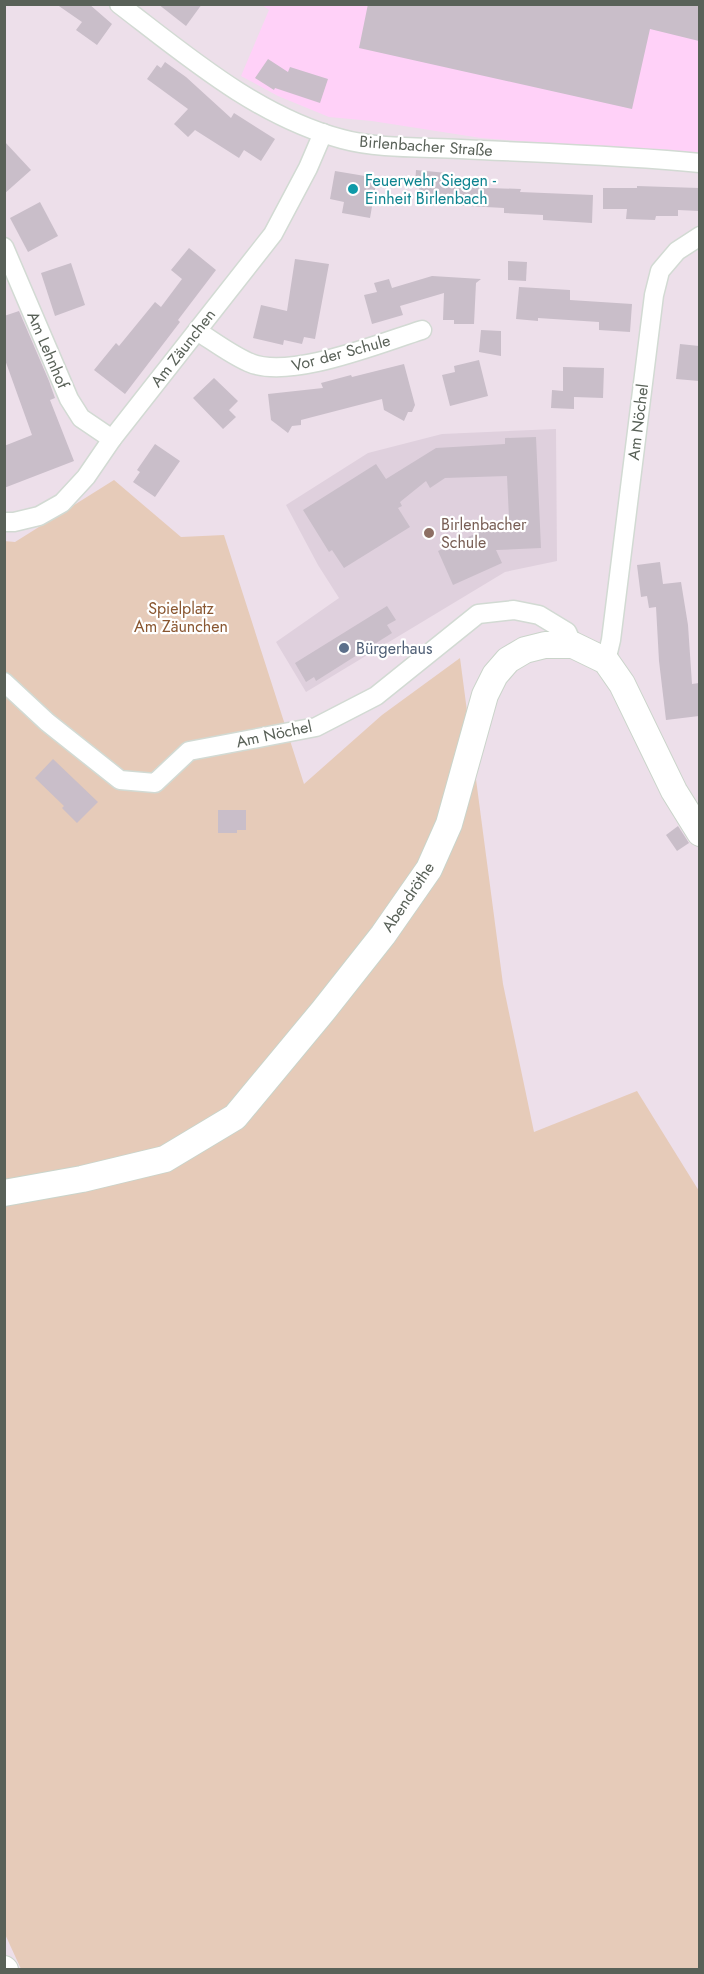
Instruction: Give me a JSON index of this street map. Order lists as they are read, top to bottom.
{
  "streets": {
    "street": [
      "Birlenbacher Straße",
      "Am Zäunchen",
      "Am Lehnhof",
      "Vor der Schule",
      "Am Nöchel",
      "Abendröthe"
    ]
  },
  "crossings": [
    ["Birlenbacher Straße", "Am Zäunchen"],
    ["Am Zäunchen", "Am Lehnhof"],
    ["Am Zäunchen", "Vor der Schule"],
    ["Am Nöchel", "Abendröthe"]
  ],
  "parks": ["Spielplatz Am Zäunchen"],
  "places": ["Feuerwehr Siegen - Einheit Birlenbach", "Birlenbacher Schule", "Bürgerhaus"]
}
